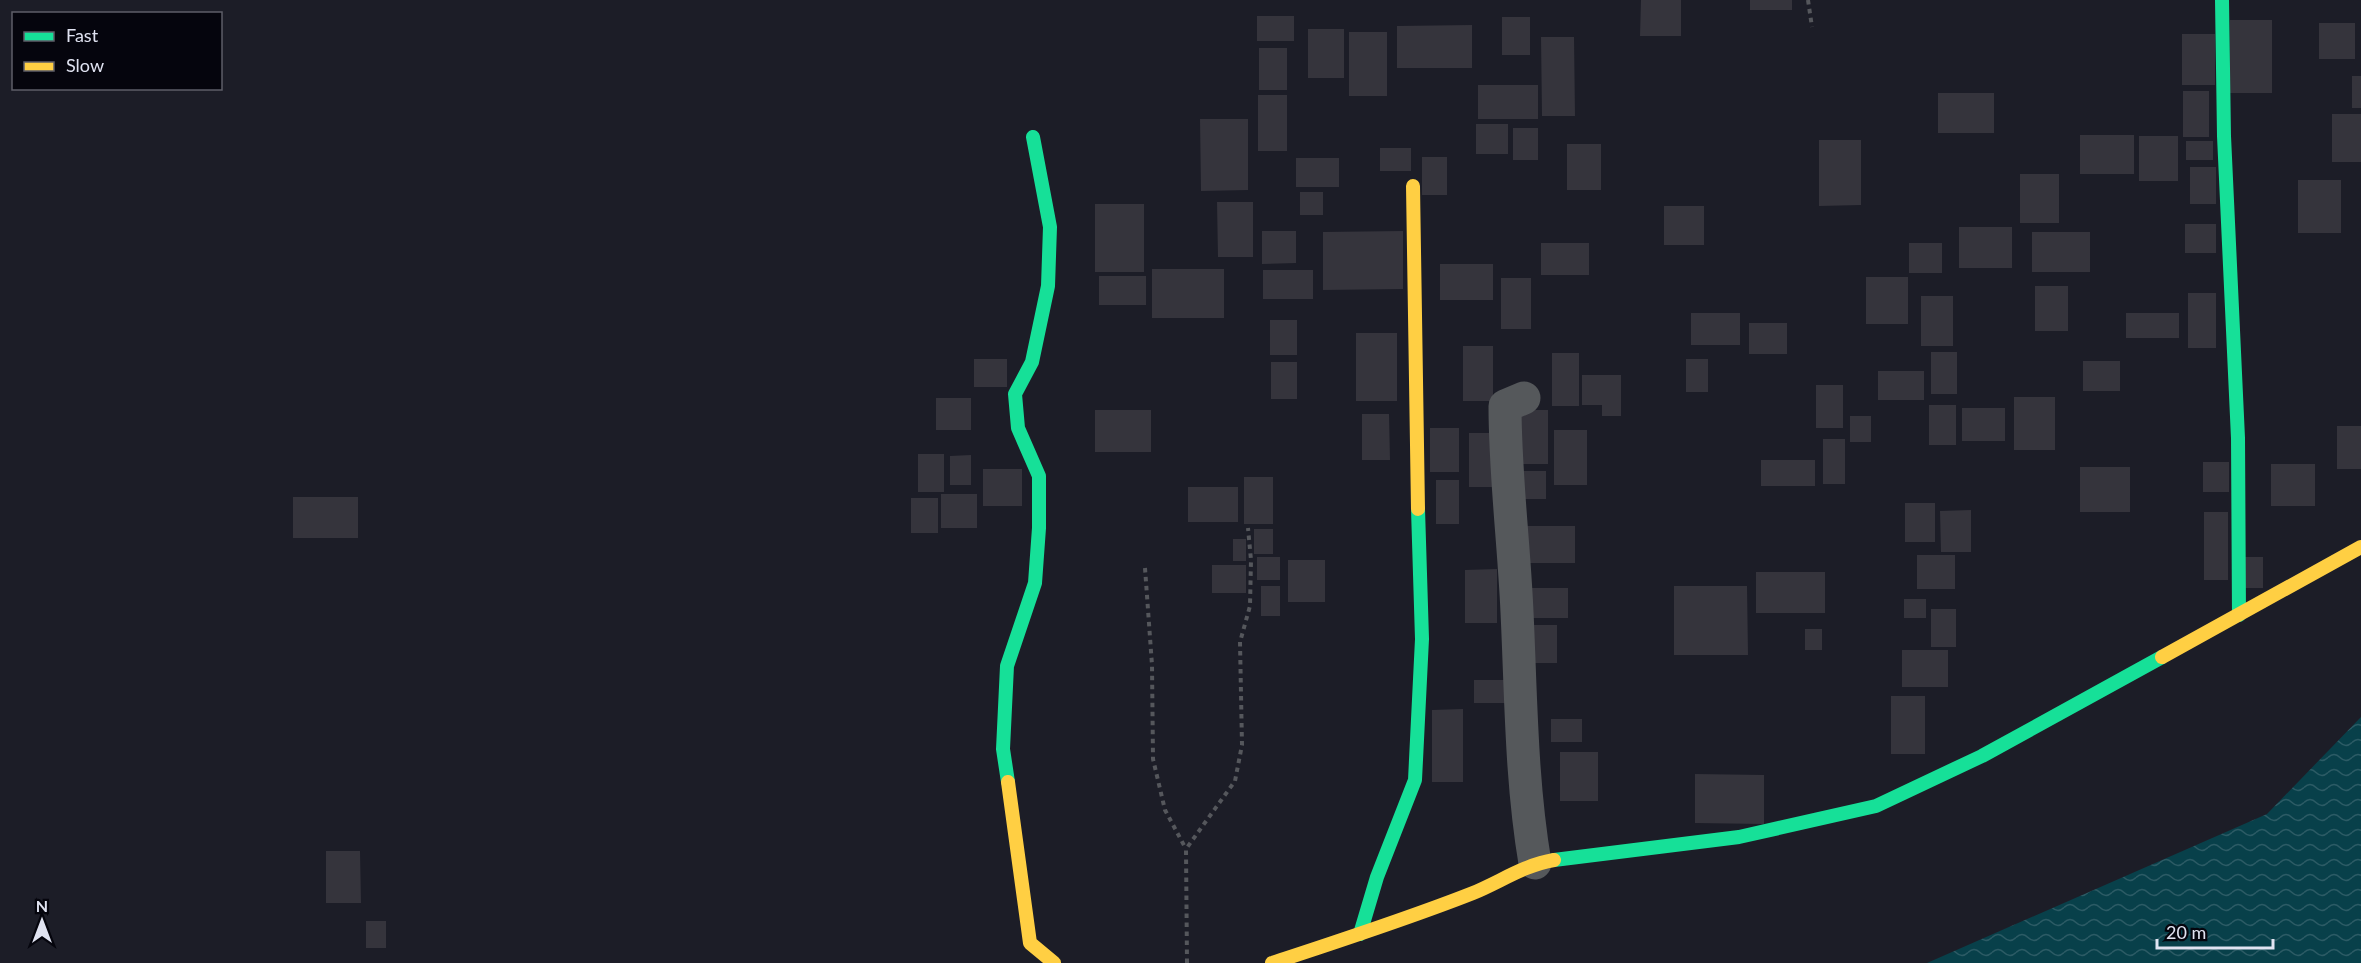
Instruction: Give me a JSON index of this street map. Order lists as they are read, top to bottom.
{
  "legend": ["Fast", "Slow"],
  "scale_bar": "20 m",
  "north": "top"
}
